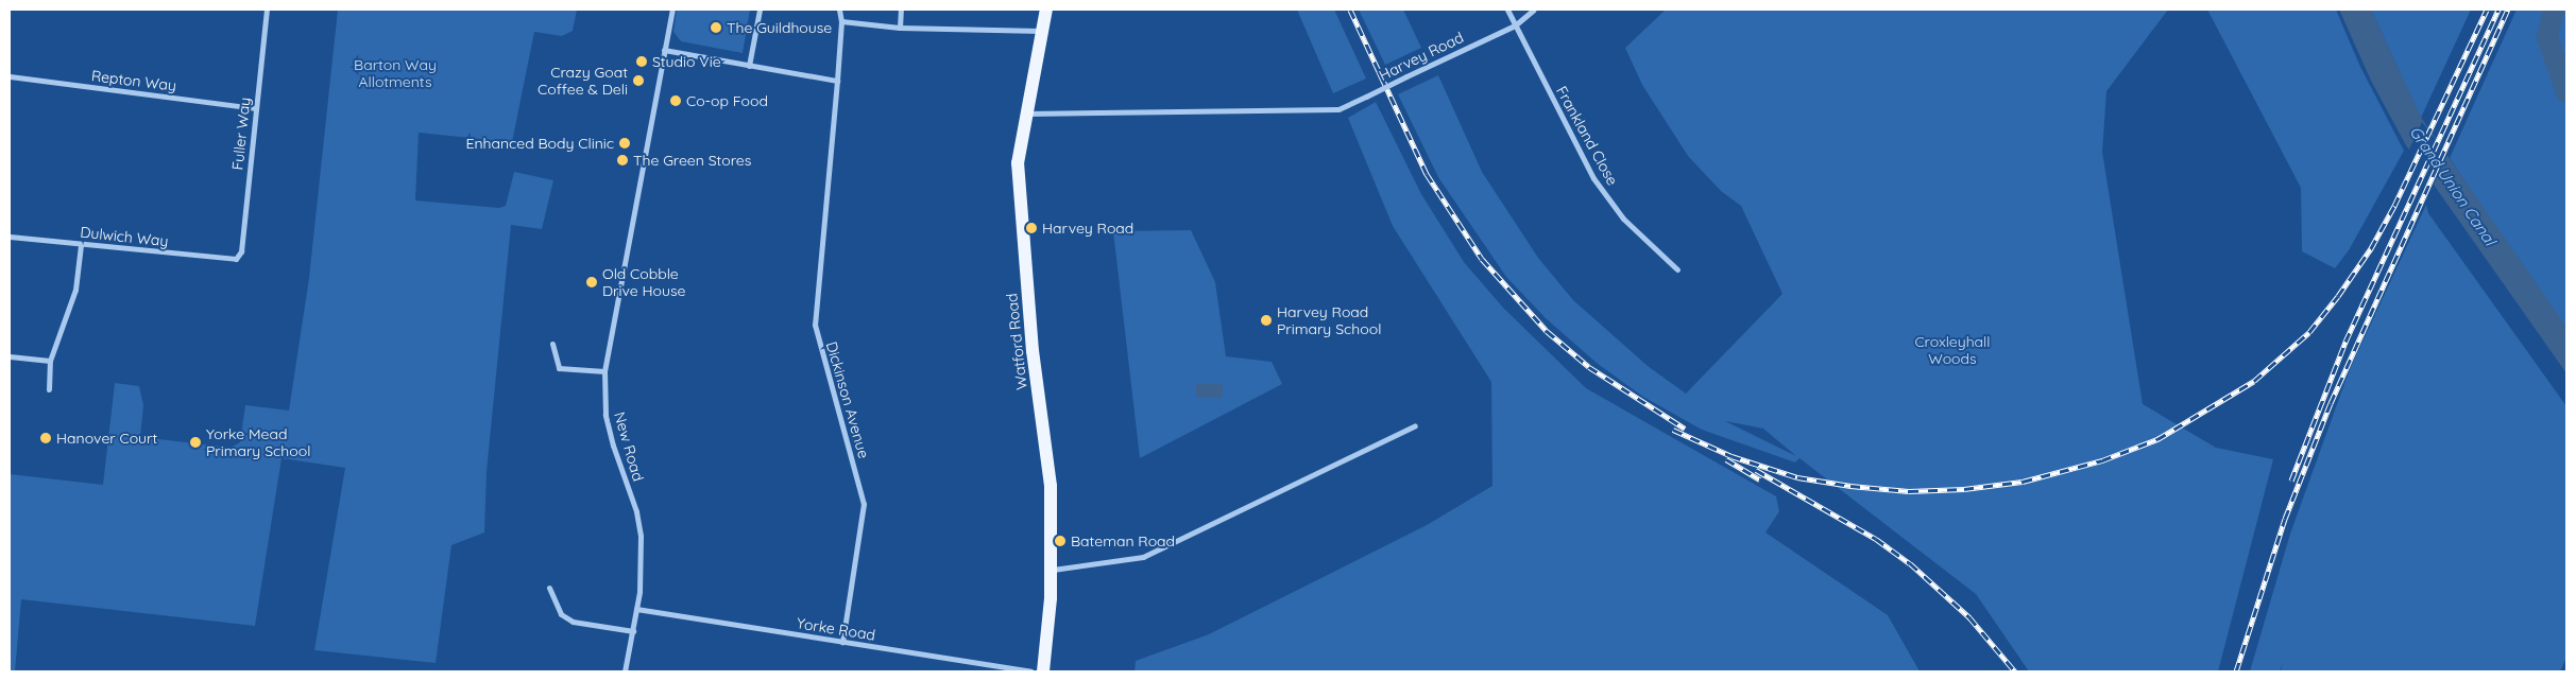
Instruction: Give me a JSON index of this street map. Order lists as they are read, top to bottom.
{
  "streets": {
    "main road": ["Watford Road"],
    "street": [
      "Harvey Road",
      "Repton Way",
      "Fuller Way",
      "Frankland Close",
      "Dulwich Way",
      "Dickinson Avenue",
      "New Road",
      "Yorke Road"
    ]
  },
  "crossings": [
    ["Harvey Road", "Frankland Close"],
    ["Harvey Road", "Watford Road"],
    ["Repton Way", "Fuller Way"],
    ["Fuller Way", "Dulwich Way"],
    ["Dickinson Avenue", "Yorke Road"],
    ["New Road", "Yorke Road"]
  ],
  "water": ["Grand Union Canal"],
  "parks": ["Barton Way Allotments", "Croxleyhall Woods"],
  "places": [
    "The Guildhouse",
    "Studio Vie",
    "Crazy Goat Coffee & Deli",
    "Co-op Food",
    "Enhanced Body Clinic",
    "The Green Stores",
    "Harvey Road",
    "Old Cobble Drive House",
    "Harvey Road Primary School",
    "Hanover Court",
    "Yorke Mead Primary School",
    "Bateman Road"
  ]
}
